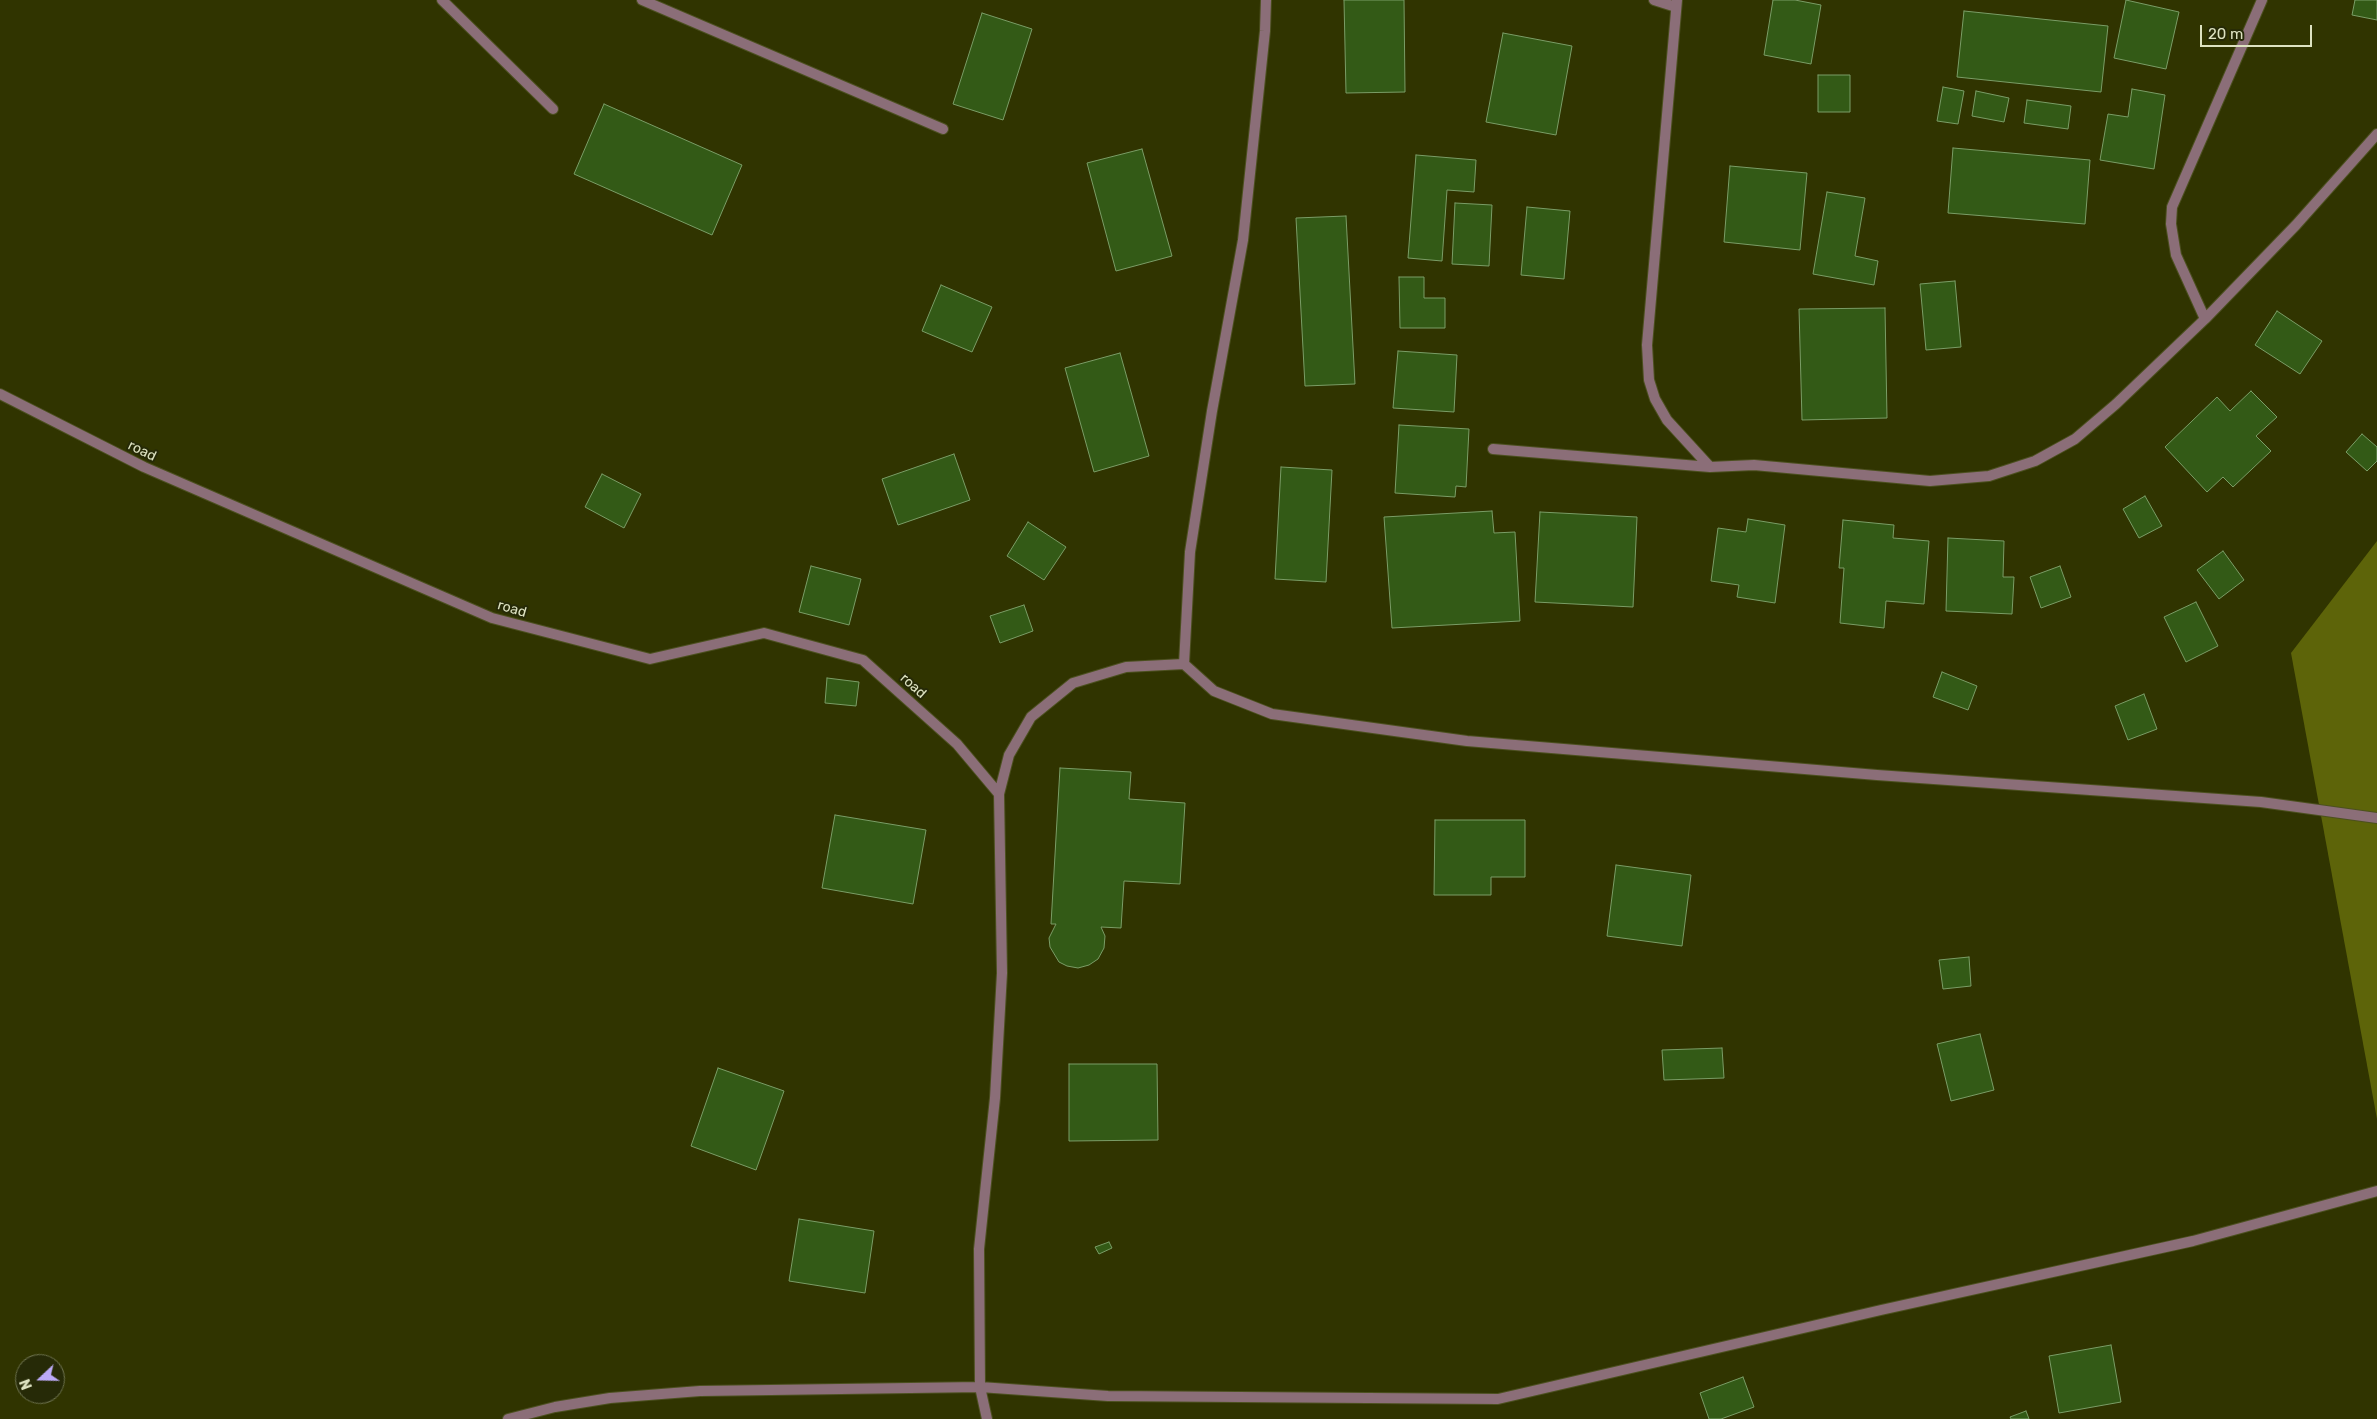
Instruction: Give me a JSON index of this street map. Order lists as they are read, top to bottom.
{
  "streets": {
    "street": ["road"]
  },
  "scale_bar": "20 m",
  "north": "left"
}
